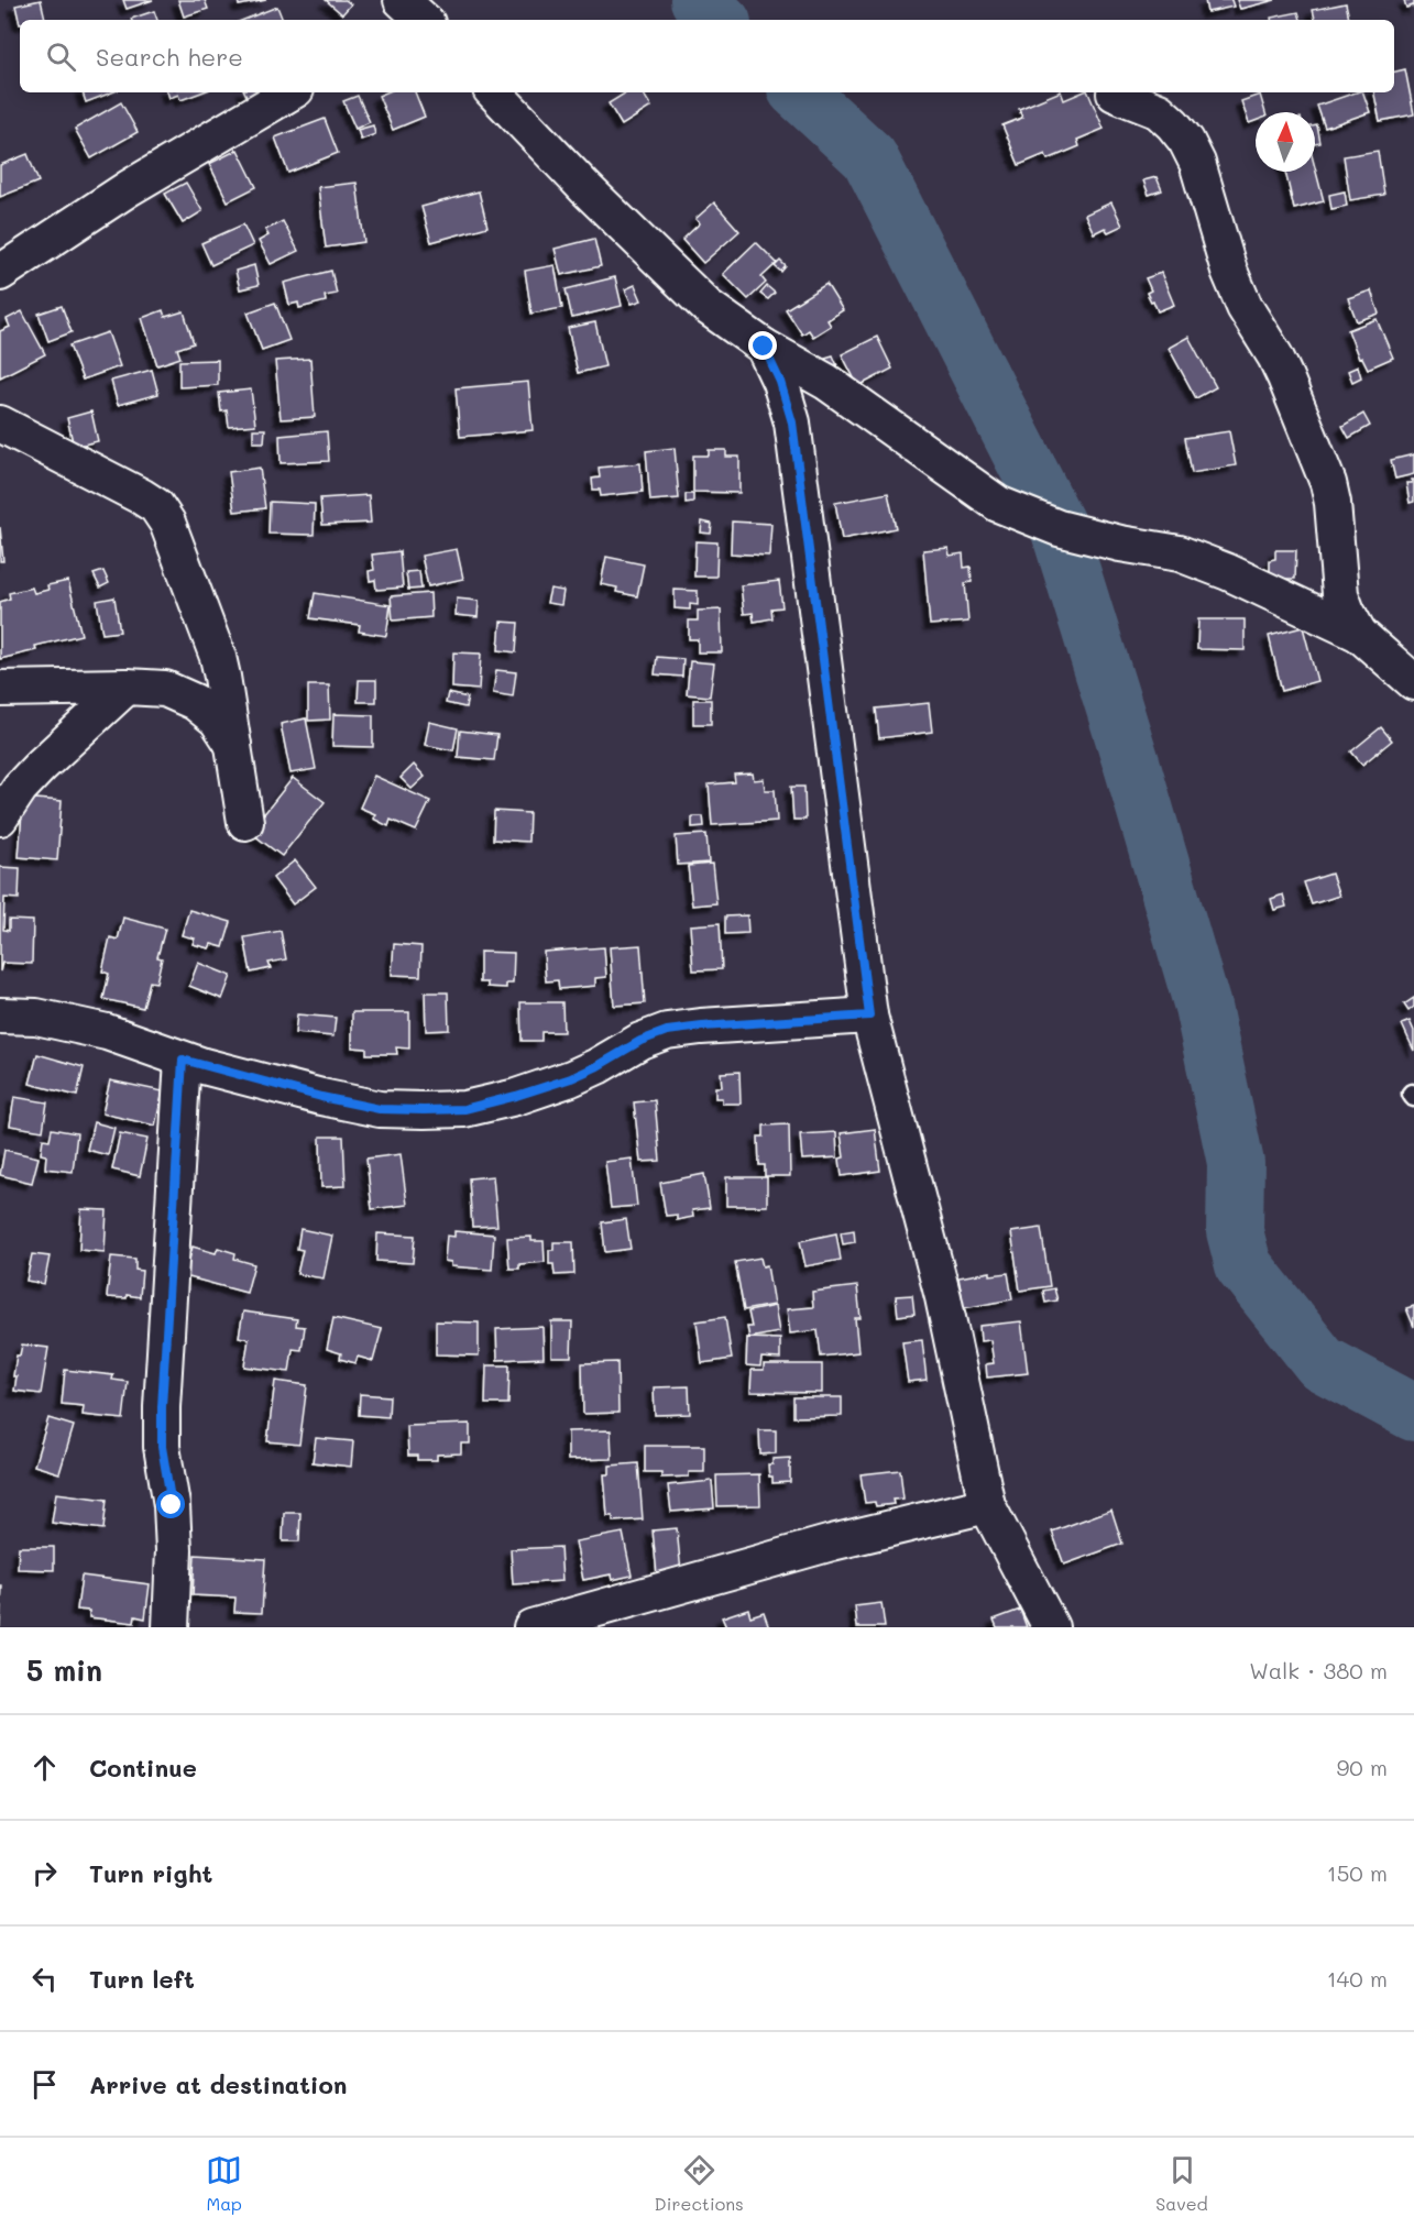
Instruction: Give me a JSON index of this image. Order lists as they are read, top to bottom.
{
  "north": "top",
  "page": {
    "search": "Search here",
    "heading": ["5 min", "Walk · 380 m"],
    "list": [
      ["Continue", "90 m"],
      ["Turn right", "150 m"],
      ["Turn left", "140 m"],
      "Arrive at destination"
    ],
    "nav": ["Map", "Directions", "Saved"]
  }
}
